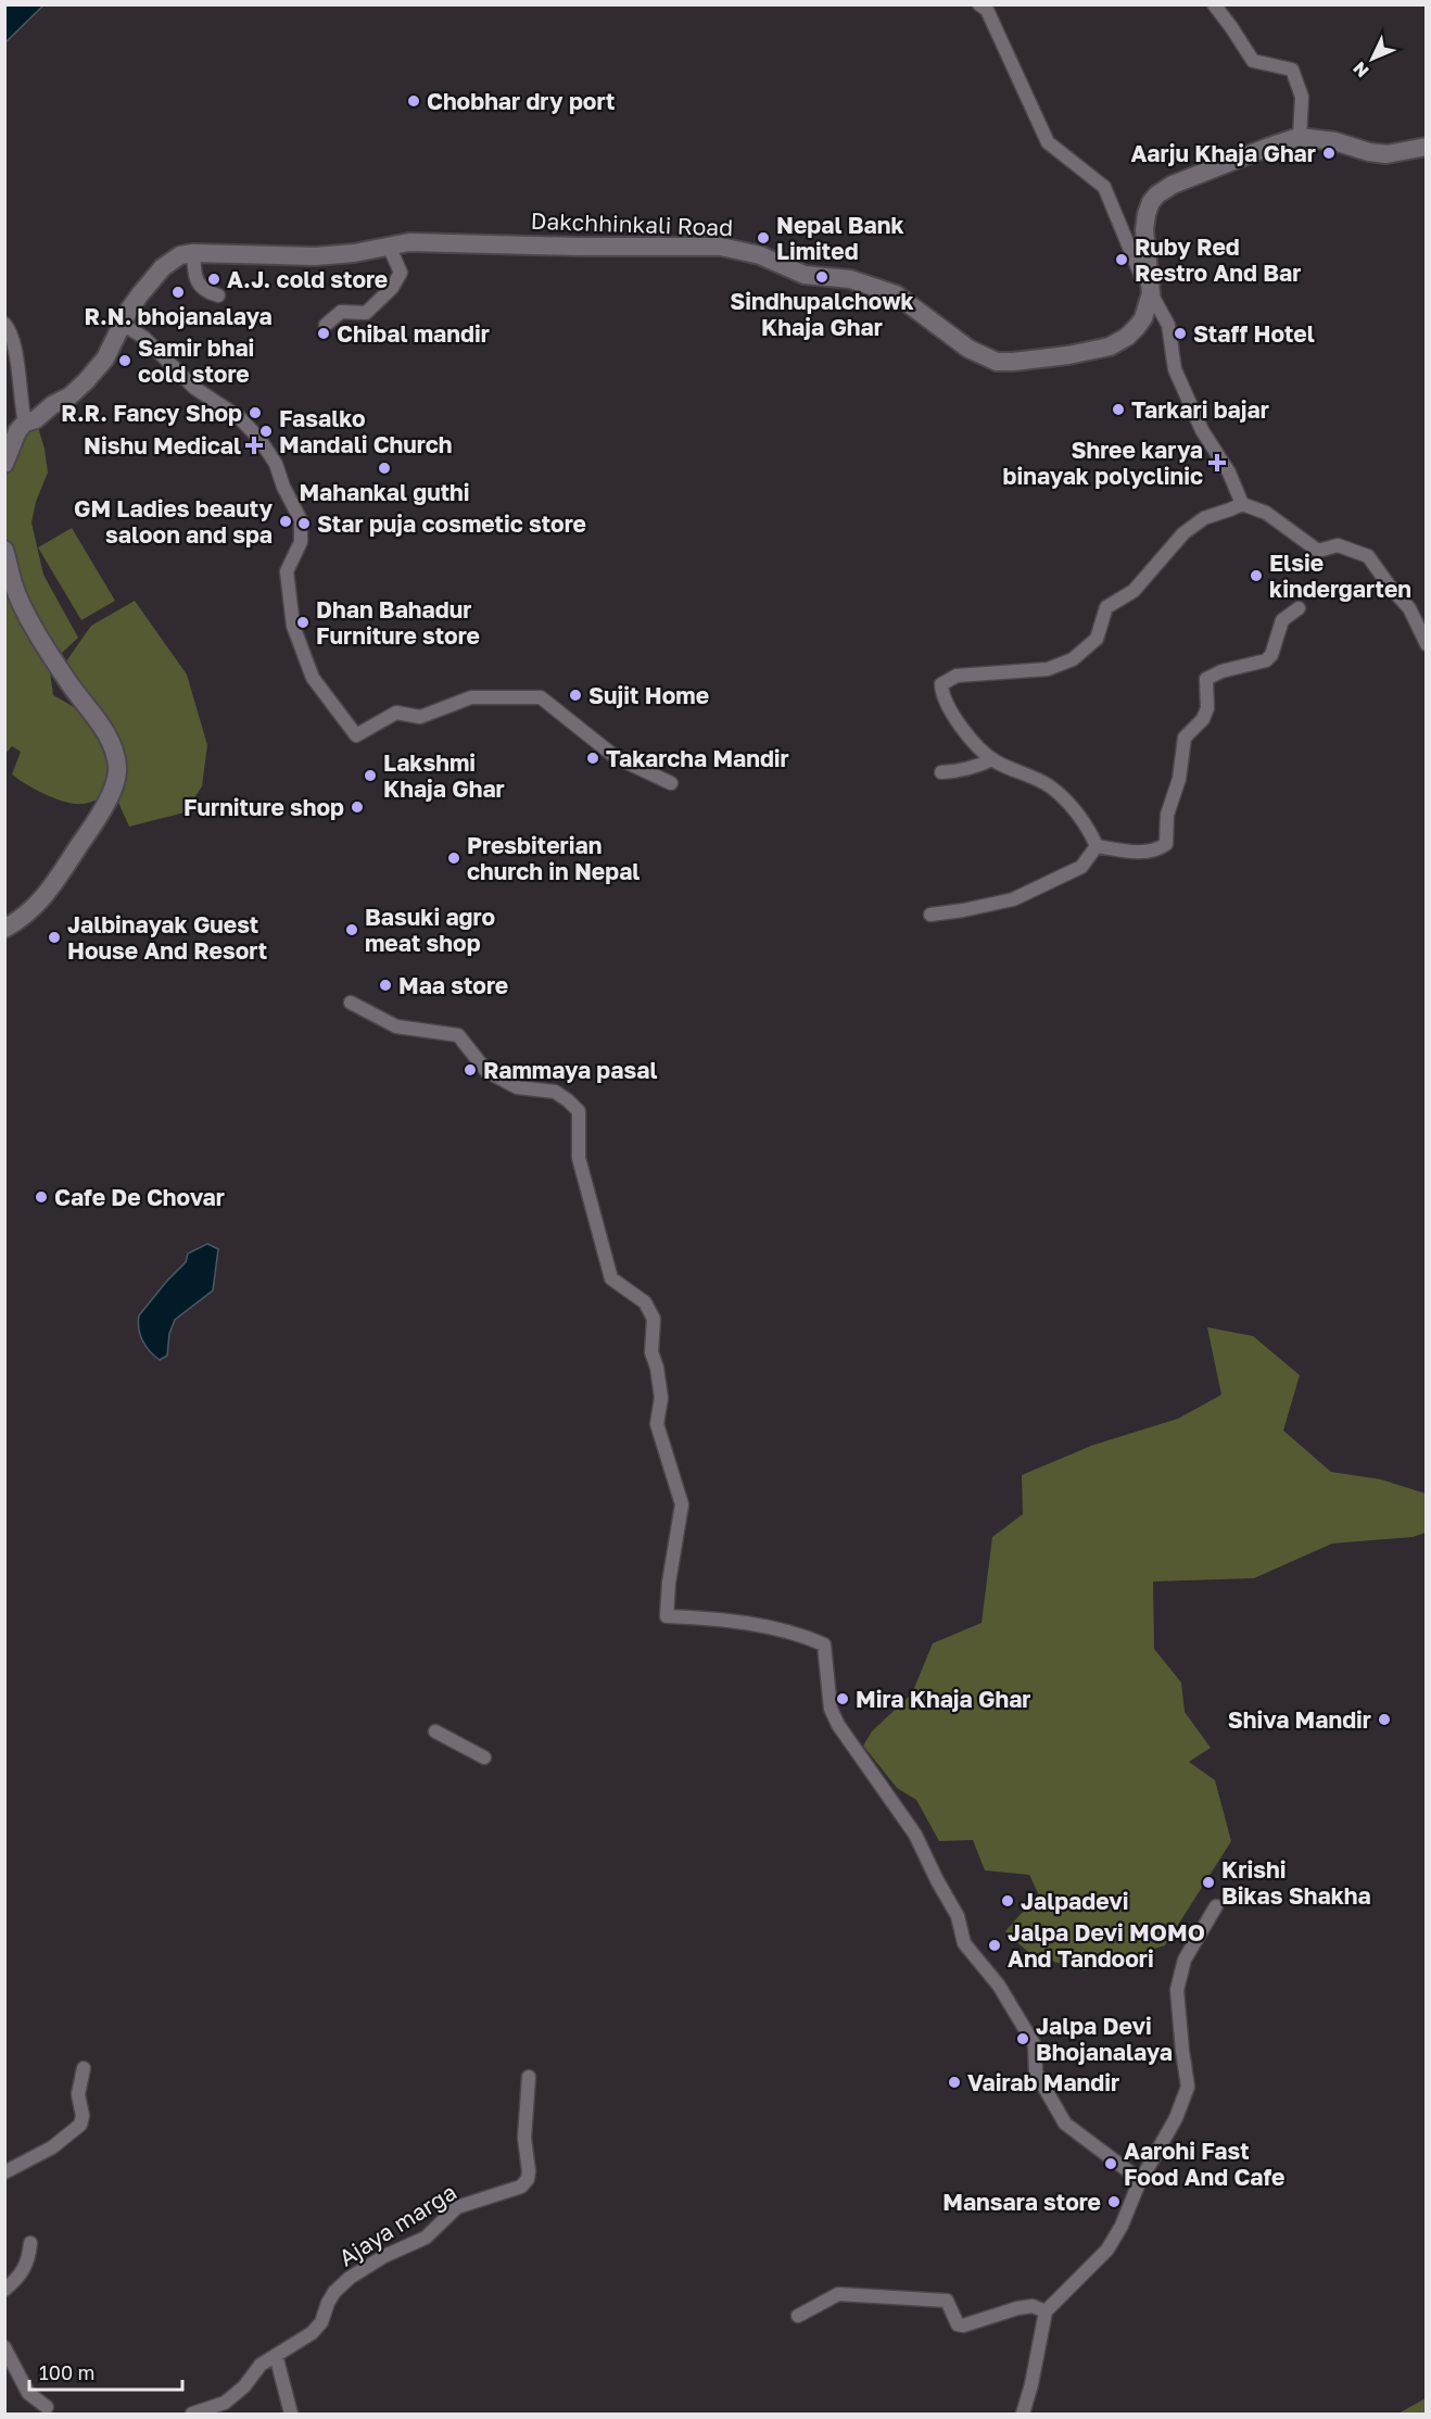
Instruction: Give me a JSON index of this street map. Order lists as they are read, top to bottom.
{
  "streets": {
    "main road": ["Dakchhinkali Road"],
    "street": ["Ajaya marga"]
  },
  "places": {
    "other": [
      "Chobhar dry port",
      "Aarju Khaja Ghar",
      "Nepal Bank Limited",
      "Ruby Red Restro And Bar",
      "Sindhupalchowk Khaja Ghar",
      "A.J. cold store",
      "R.N. bhojanalaya",
      "Chibal mandir",
      "Staff Hotel",
      "Samir bhai cold store",
      "Tarkari bajar",
      "R.R. Fancy Shop",
      "Fasalko Mandali Church",
      "Mahankal guthi",
      "GM Ladies beauty saloon and spa",
      "Star puja cosmetic store",
      "Elsie kindergarten",
      "Dhan Bahadur Furniture store",
      "Sujit Home",
      "Takarcha Mandir",
      "Lakshmi Khaja Ghar",
      "Furniture shop",
      "Presbiterian church in Nepal",
      "Basuki agro meat shop",
      "Jalbinayak Guest House And Resort",
      "Maa store",
      "Rammaya pasal",
      "Cafe De Chovar",
      "Mira Khaja Ghar",
      "Shiva Mandir",
      "Krishi Bikas Shakha",
      "Jalpadevi",
      "Jalpa Devi MOMO And Tandoori",
      "Jalpa Devi Bhojanalaya",
      "Vairab Mandir",
      "Aarohi Fast Food And Cafe",
      "Mansara store"
    ],
    "health": ["Nishu Medical", "Shree karya binayak polyclinic"]
  },
  "scale_bar": "100 m",
  "north": "bottom left"
}
